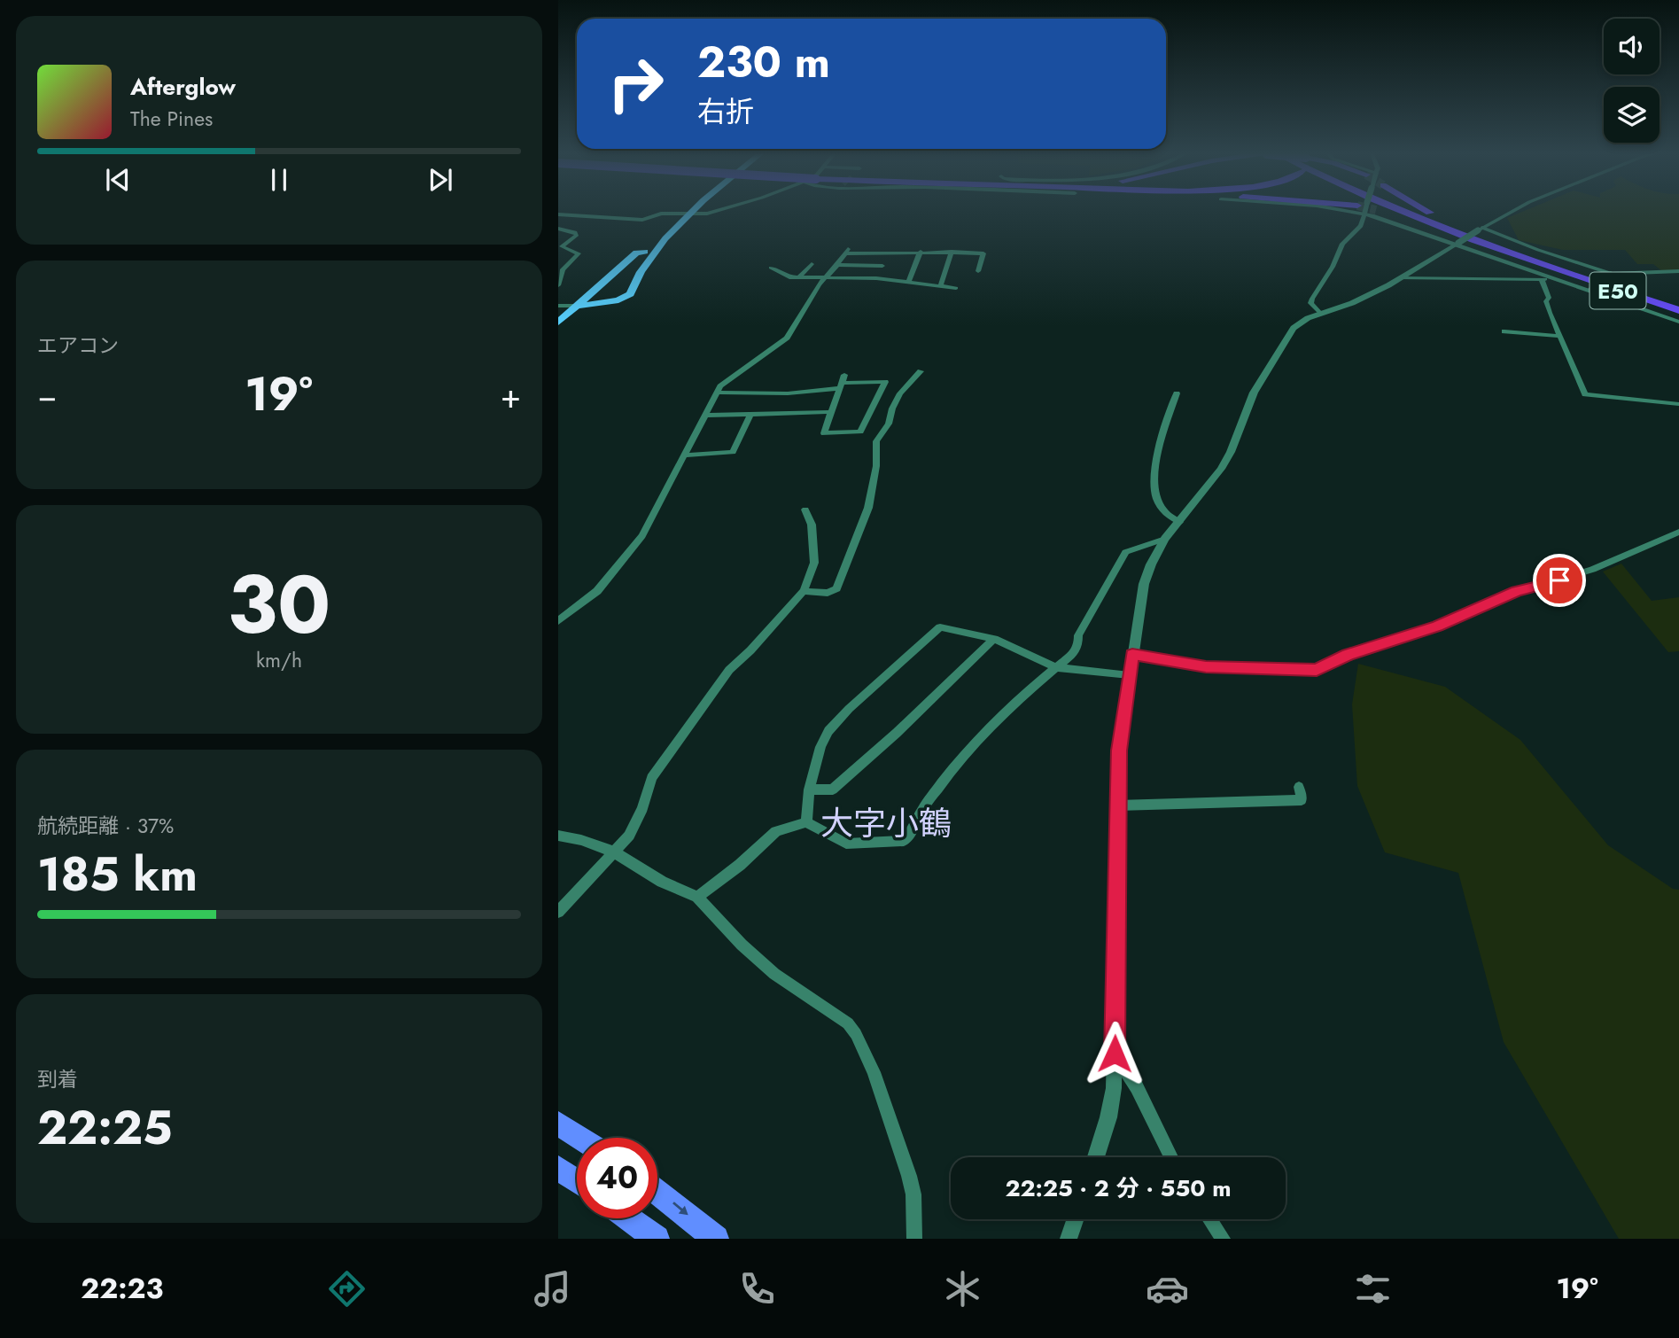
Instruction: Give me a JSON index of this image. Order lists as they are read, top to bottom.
{
  "streets": {
    "highway": ["E50"]
  },
  "districts": ["大字小鶴"],
  "page": {
    "turn": ["230 m", "右折"],
    "song": ["Afterglow", "The Pines"],
    "tile": [
      "エアコン",
      ["30", "km/h"],
      ["航続距離 · 37%", "185 km"],
      ["到着", "22:25"]
    ],
    "heat": ["−", "19°", "+"],
    "limit": "40",
    "trip": "22:25 · 2 分 · 550 m",
    "tabs": ["22:23", "19°"]
  }
}
